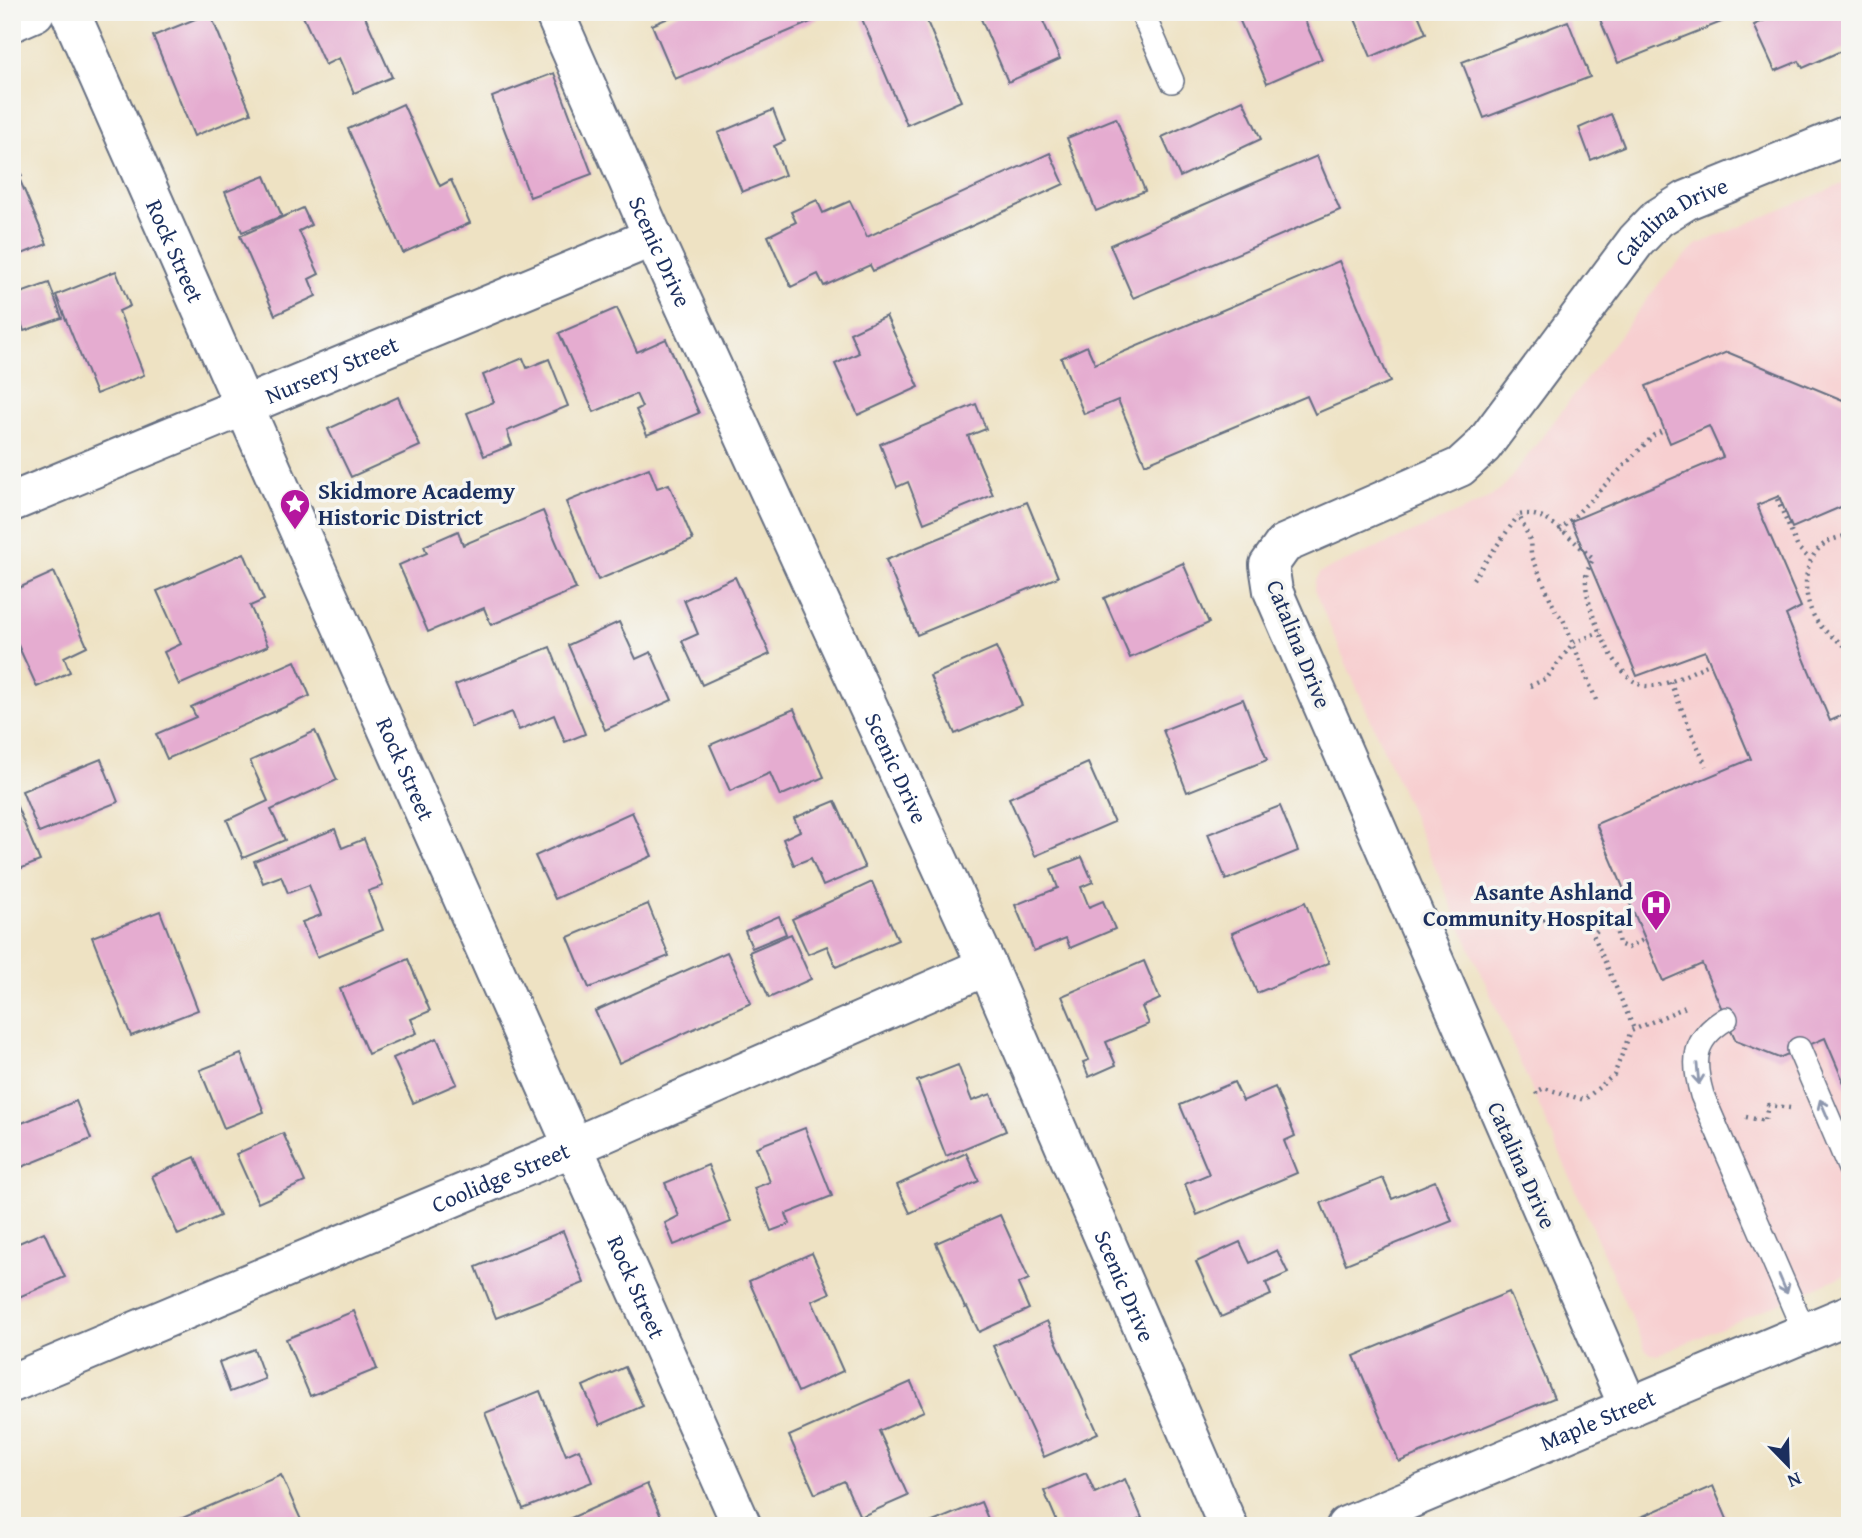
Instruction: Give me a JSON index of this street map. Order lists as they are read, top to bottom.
{
  "streets": {
    "street": [
      "Catalina Drive",
      "Scenic Drive",
      "Rock Street",
      "Nursery Street",
      "Coolidge Street",
      "Maple Street"
    ]
  },
  "crossings": [
    ["Catalina Drive", "Maple Street"],
    ["Scenic Drive", "Nursery Street"],
    ["Scenic Drive", "Coolidge Street"],
    ["Rock Street", "Nursery Street"],
    ["Rock Street", "Coolidge Street"]
  ],
  "places": {
    "place": ["Skidmore Academy Historic District"],
    "hospital": ["Asante Ashland Community Hospital"]
  },
  "north": "bottom right"
}
